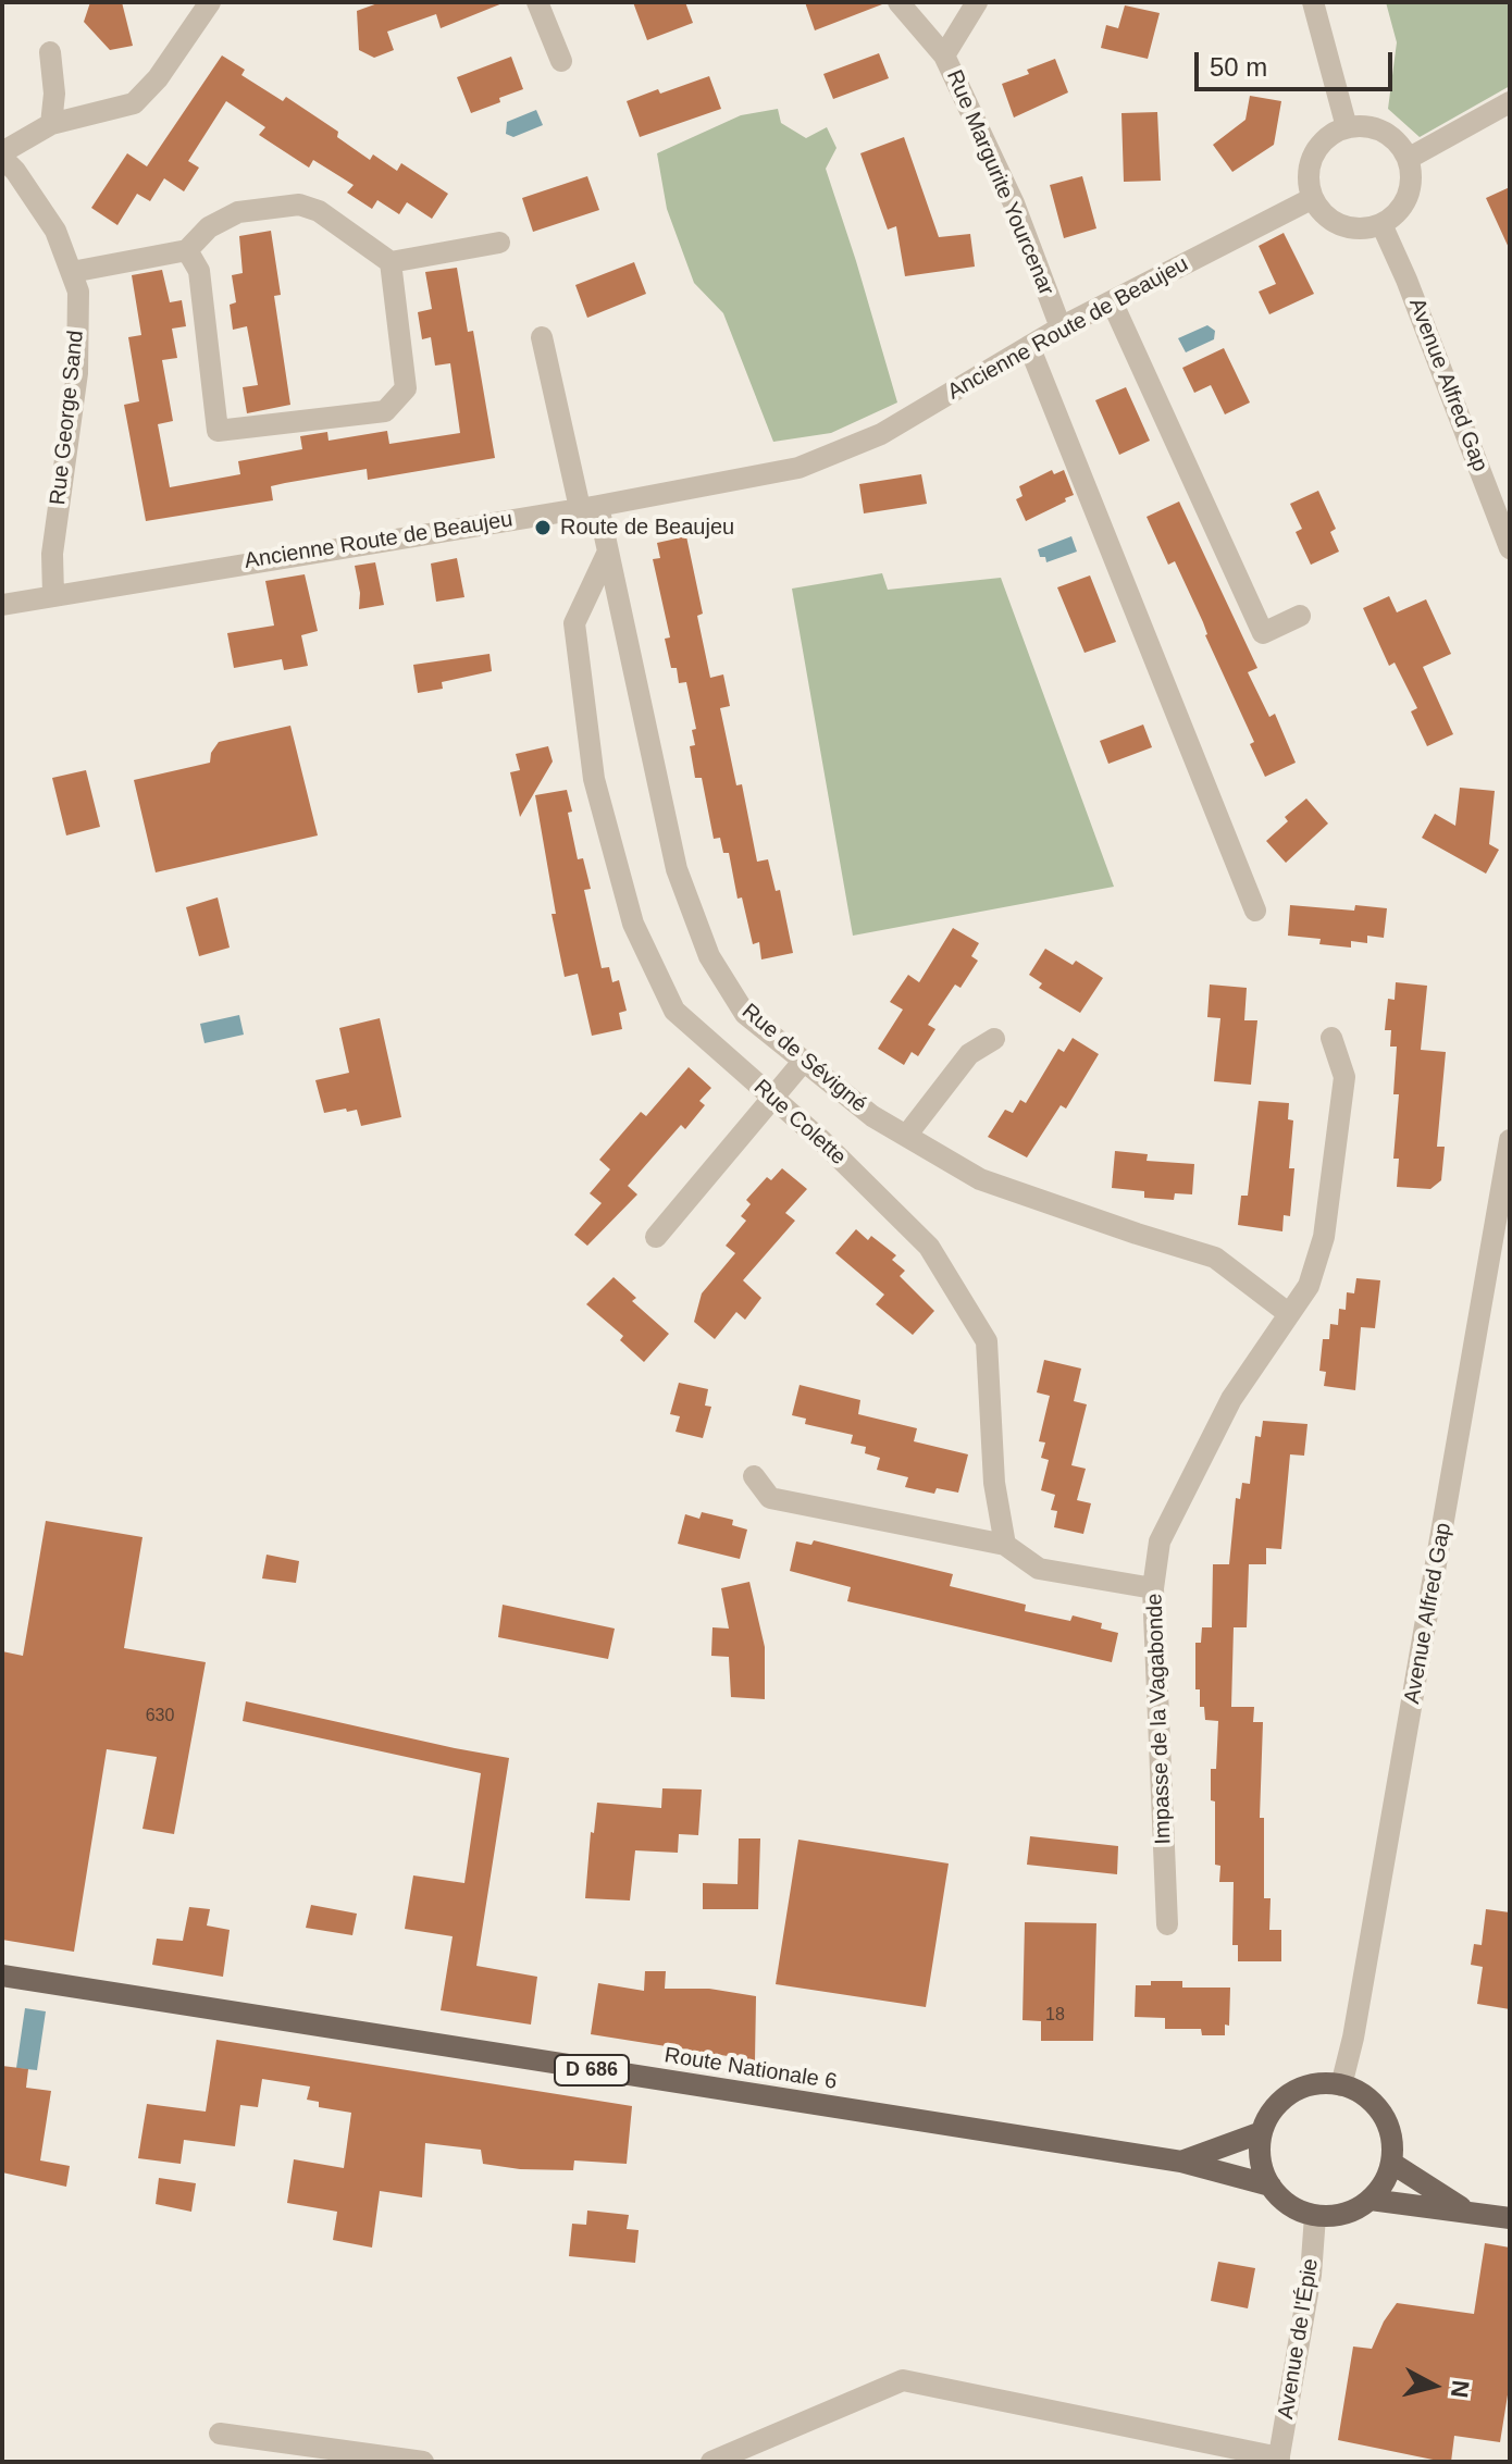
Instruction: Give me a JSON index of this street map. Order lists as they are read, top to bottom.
{
  "streets": {
    "main road": ["Route Nationale 6", "D 686"],
    "street": [
      "Rue Margurite Yourcenar",
      "Ancienne Route de Beaujeu",
      "Avenue Alfred Gap",
      "Rue George Sand",
      "Rue de Sévigné",
      "Rue Colette",
      "Impasse de la Vagabonde",
      "Avenue de l'Épie"
    ]
  },
  "crossings": [
    ["Rue Margurite Yourcenar", "Ancienne Route de Beaujeu"],
    ["Ancienne Route de Beaujeu", "Avenue Alfred Gap"],
    ["Ancienne Route de Beaujeu", "Rue George Sand"],
    ["Ancienne Route de Beaujeu", "Rue de Sévigné"],
    ["Avenue Alfred Gap", "Route Nationale 6"],
    ["Avenue Alfred Gap", "Avenue de l'Épie"],
    ["Rue de Sévigné", "Rue Colette"],
    ["Rue de Sévigné", "Impasse de la Vagabonde"],
    ["Route Nationale 6", "Avenue de l'Épie"]
  ],
  "places": ["Route de Beaujeu"],
  "house_numbers": ["630", "18"],
  "scale_bar": "50 m",
  "north": "right"
}
